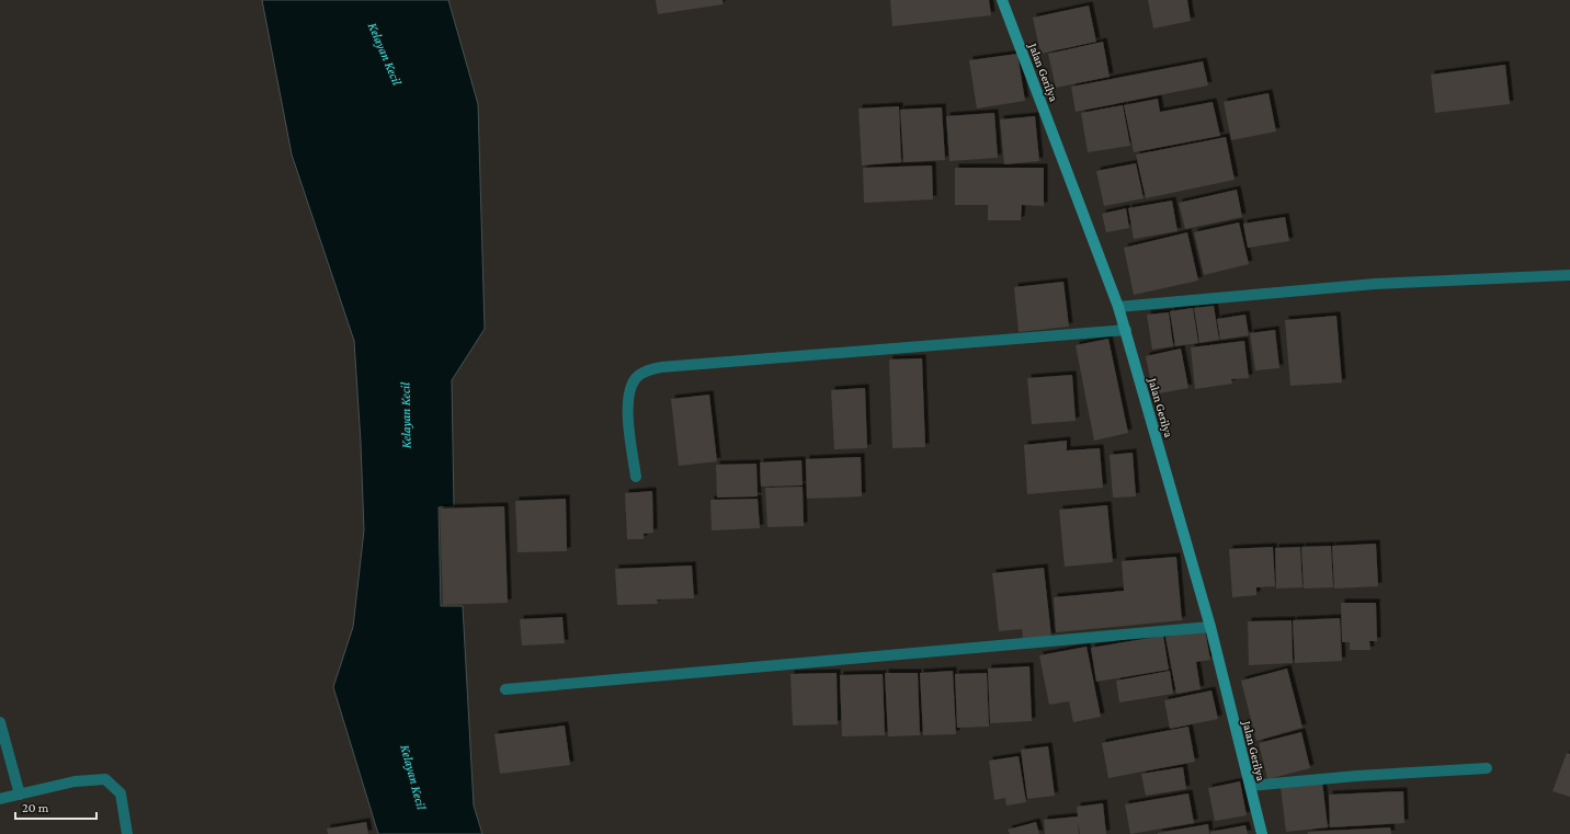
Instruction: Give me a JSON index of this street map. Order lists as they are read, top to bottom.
{
  "streets": {
    "street": ["Jalan Gerilya"]
  },
  "water": ["Kelayan Kecil"],
  "scale_bar": "20 m"
}
